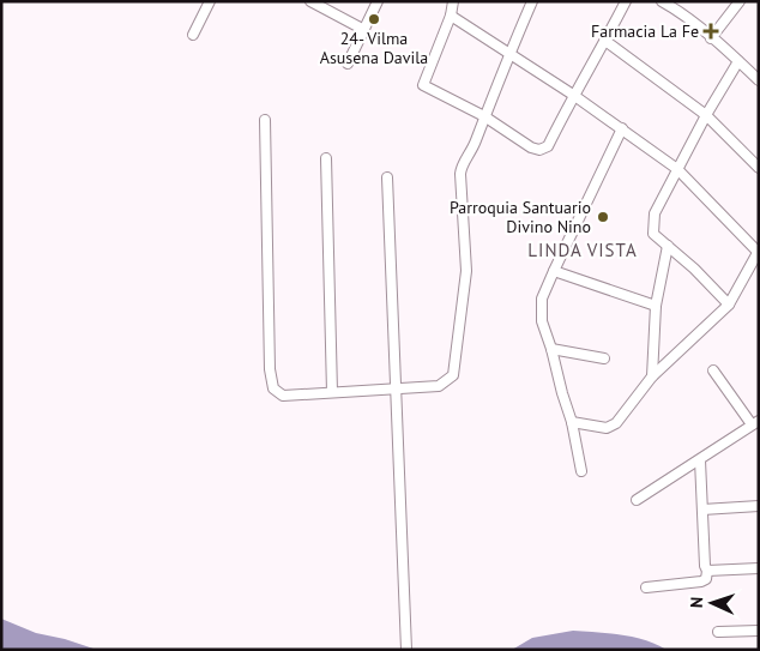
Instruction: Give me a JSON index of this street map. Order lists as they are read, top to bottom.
{
  "districts": ["LINDA VISTA"],
  "places": {
    "other": ["24- Vilma Asusena Davila", "Parroquia Santuario Divino Nino"],
    "health": ["Farmacia La Fe"]
  },
  "north": "left"
}
